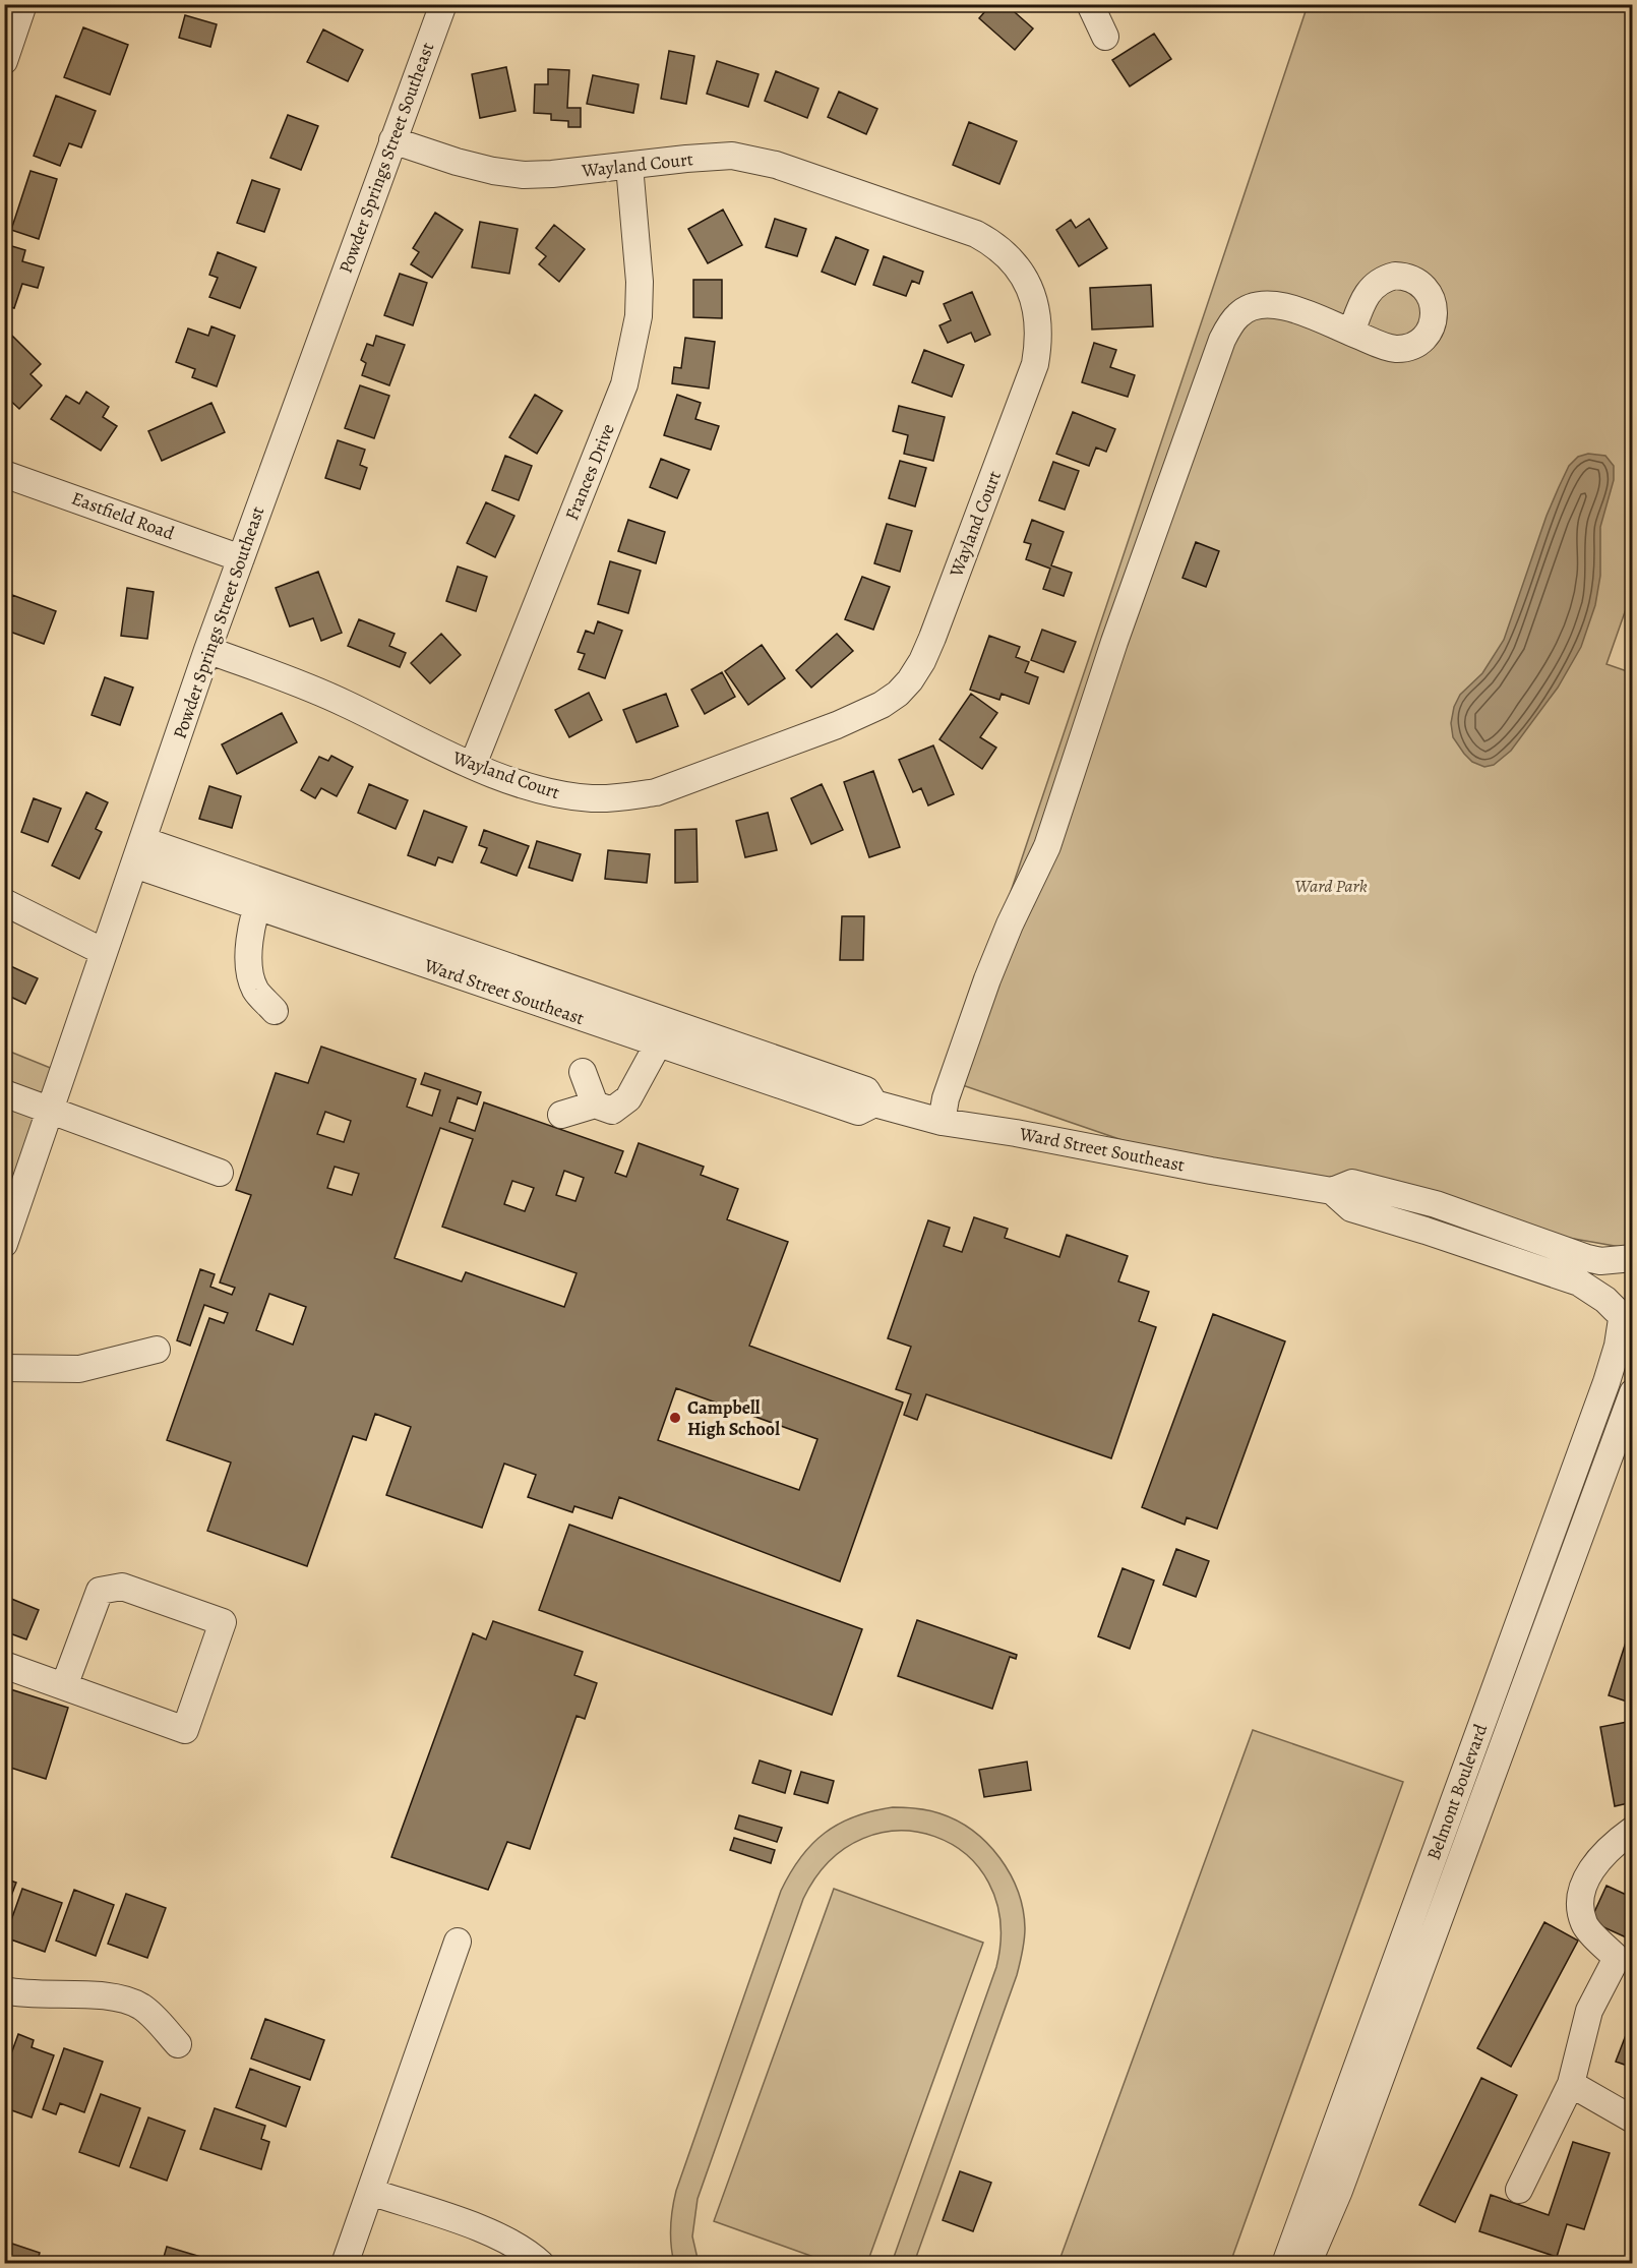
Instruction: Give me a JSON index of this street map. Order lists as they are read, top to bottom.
{
  "streets": {
    "street": [
      "Powder Springs Street Southeast",
      "Wayland Court",
      "Frances Drive",
      "Eastfield Road",
      "Ward Street Southeast",
      "Belmont Boulevard"
    ]
  },
  "crossings": [
    ["Powder Springs Street Southeast", "Wayland Court"],
    ["Powder Springs Street Southeast", "Eastfield Road"],
    ["Powder Springs Street Southeast", "Ward Street Southeast"],
    ["Wayland Court", "Frances Drive"],
    ["Ward Street Southeast", "Belmont Boulevard"]
  ],
  "parks": ["Ward Park"],
  "places": ["Campbell High School"]
}
